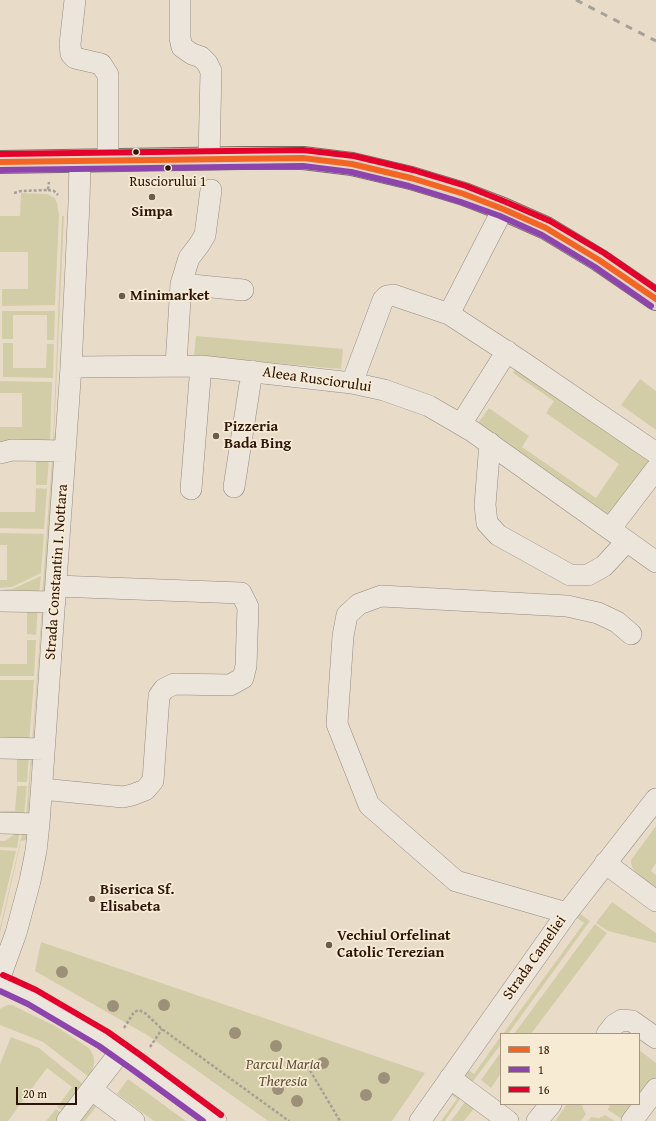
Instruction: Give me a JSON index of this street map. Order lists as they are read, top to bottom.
{
  "streets": {
    "street": ["Aleea Rusciorului", "Strada Constantin I. Nottara", "Strada Cameliei"]
  },
  "crossings": [
    ["Aleea Rusciorului", "Strada Constantin I. Nottara"]
  ],
  "parks": ["Parcul Maria Theresia"],
  "places": [
    "Rusciorului 1",
    "Simpa",
    "Minimarket",
    "Pizzeria Bada Bing",
    "Biserica Sf. Elisabeta",
    "Vechiul Orfelinat Catolic Terezian"
  ],
  "lines": ["transit line 16", "transit line 18", "transit line 1"],
  "legend": ["18", "1", "16"],
  "scale_bar": "20 m"
}
